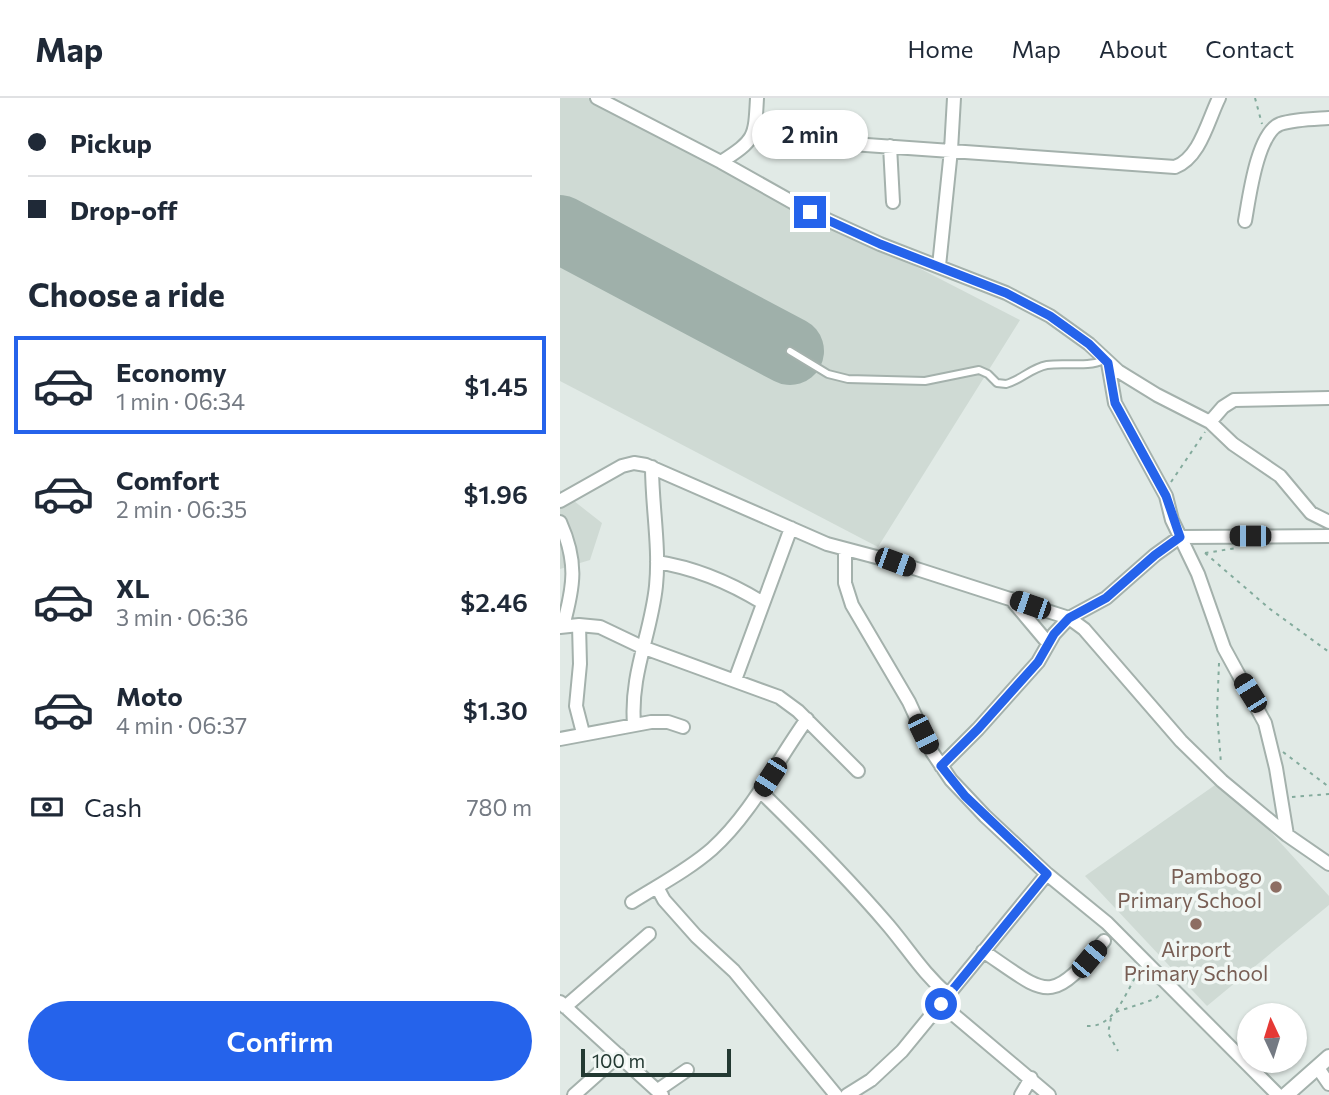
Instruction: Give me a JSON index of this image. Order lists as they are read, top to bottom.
{
  "places": ["Pambogo Primary School", "Airport Primary School"],
  "scale_bar": "100 m",
  "north": "top",
  "page": {
    "header": "Map",
    "nav": [
      "Home",
      "Map",
      "About",
      "Contact"
    ],
    "banner": ["Pickup", "Drop-off"],
    "bubble": "2 min",
    "heading": "Choose a ride",
    "list": [
      {
        "name": "Economy",
        "note": "1 min · 06:34",
        "value": "$1.45"
      },
      {
        "name": "Comfort",
        "note": "2 min · 06:35",
        "value": "$1.96"
      },
      {
        "name": "XL",
        "note": "3 min · 06:36",
        "value": "$2.46"
      },
      {
        "name": "Moto",
        "note": "4 min · 06:37",
        "value": "$1.30"
      }
    ],
    "pay": ["Cash", "780 m"],
    "buttons": "Confirm",
    "scale": "100 m"
  }
}
